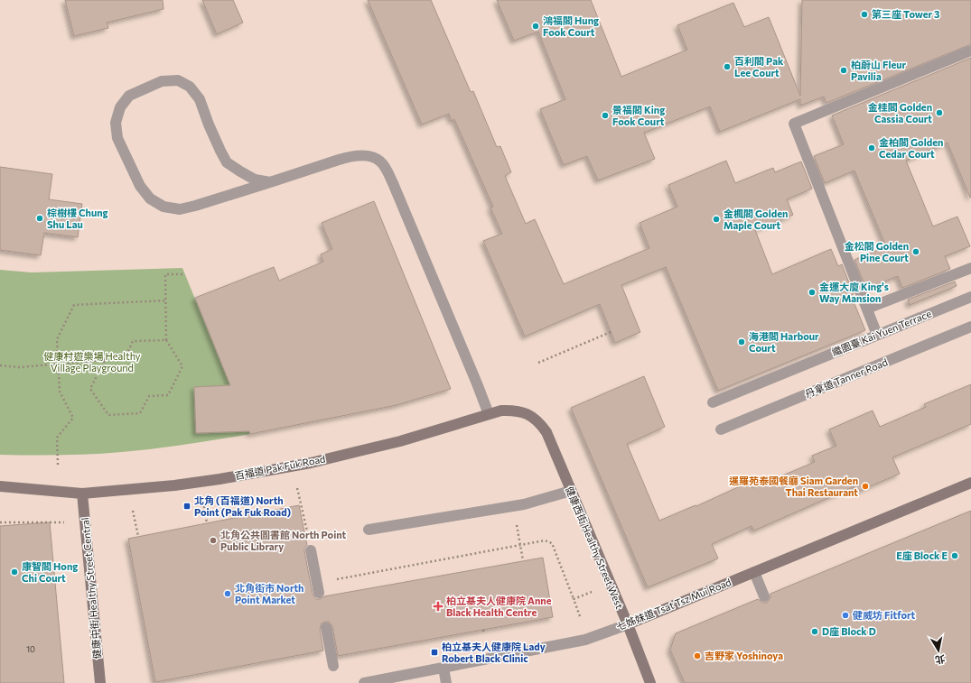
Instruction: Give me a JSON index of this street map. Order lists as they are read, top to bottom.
{
  "streets": {
    "street": [
      "繼園臺 Kai Yuen Terrace",
      "丹拿道 Tanner Road",
      "百福道 Pak Fuk Road",
      "健康西街 Healthy Street West",
      "健康中街 Healthy Street Central",
      "七姊妹道 Tsat Tsz Mui Road"
    ]
  },
  "crossings": [
    ["百福道 Pak Fuk Road", "健康西街 Healthy Street West"],
    ["百福道 Pak Fuk Road", "健康中街 Healthy Street Central"],
    ["健康西街 Healthy Street West", "七姊妹道 Tsat Tsz Mui Road"]
  ],
  "parks": ["健康村遊樂場 Healthy Village Playground"],
  "places": {
    "other": [
      "第三座 Tower 3",
      "鴻福閣 Hung Fook Court",
      "百利閣 Pak Lee Court",
      "柏蔚山 Fleur Pavilia",
      "金桂閣 Golden Cassia Court",
      "景福閣 King Fook Court",
      "金柏閣 Golden Cedar Court",
      "棕樹樓 Chung Shu Lau",
      "金楓閣 Golden Maple Court",
      "金松閣 Golden Pine Court",
      "金運大廈 King's Way Mansion",
      "海港閣 Harbour Court",
      "暹羅苑泰國餐廳 Siam Garden Thai Restaurant",
      "北角公共圖書館 North Point Public Library",
      "E座 Block E",
      "康智閣 Hong Chi Court",
      "北角街市 North Point Market",
      "健威坊 Fitfort",
      "D座 Block D",
      "吉野家 Yoshinoya"
    ],
    "transit": ["北角 (百福道) North Point (Pak Fuk Road)", "柏立基夫人健康院 Lady Robert Black Clinic"],
    "health": ["柏立基夫人健康院 Anne Black Health Centre"]
  },
  "house_numbers": ["10"],
  "north": "bottom"
}
